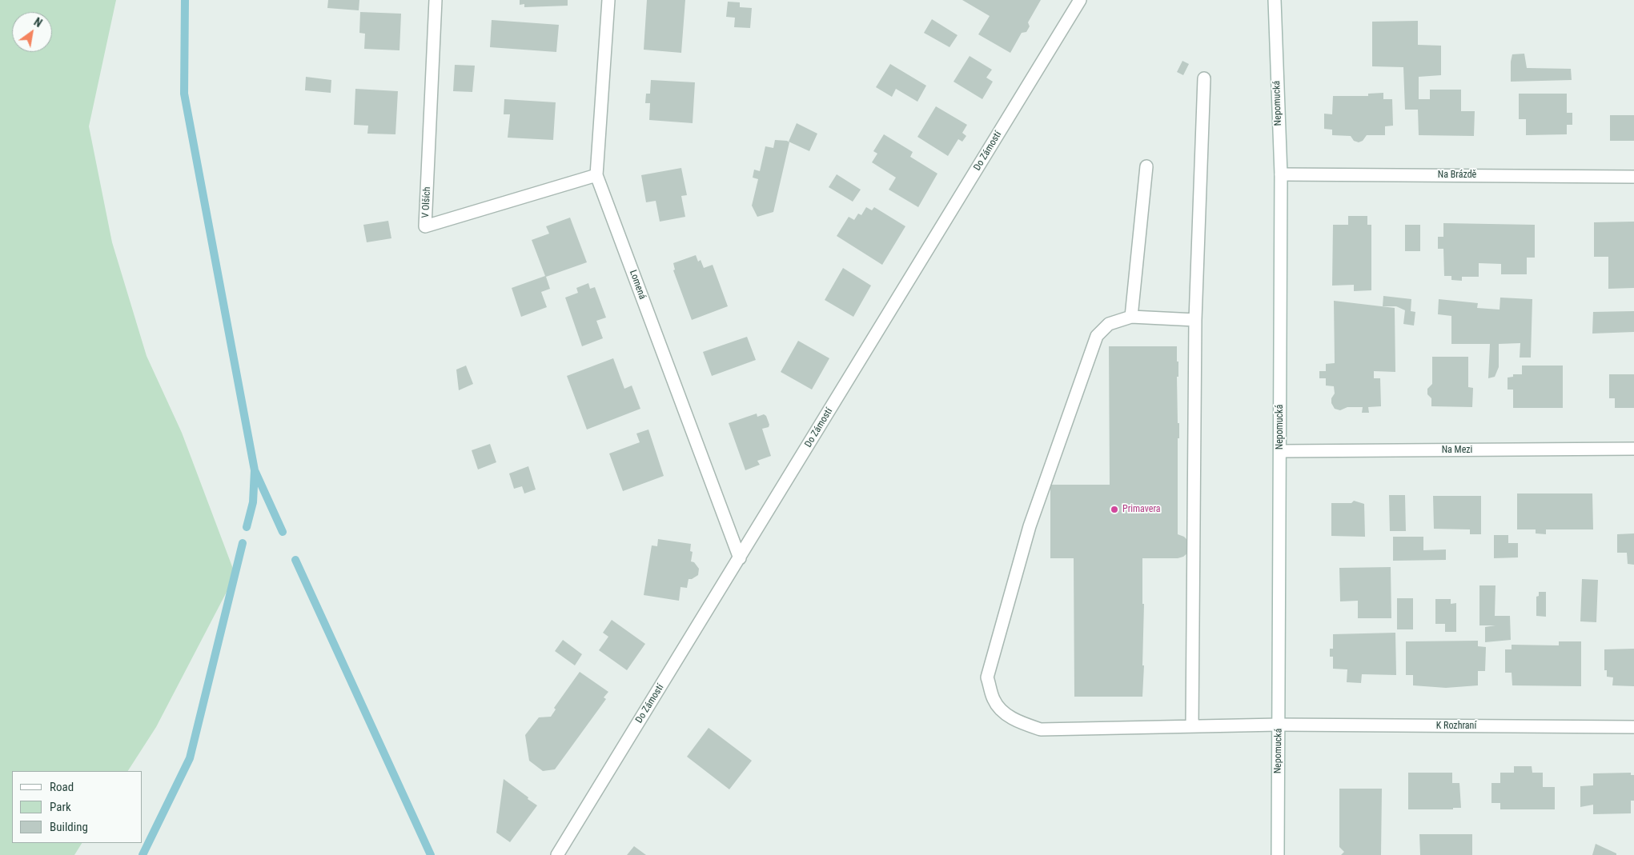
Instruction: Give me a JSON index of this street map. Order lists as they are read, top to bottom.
{
  "streets": {
    "street": [
      "Nepomucká",
      "Do Zámostí",
      "Na Brázdě",
      "V Olších",
      "Lomená",
      "Na Mezi",
      "K Rozhraní"
    ]
  },
  "crossings": [
    ["Nepomucká", "Na Brázdě"],
    ["Nepomucká", "Na Mezi"],
    ["Nepomucká", "K Rozhraní"],
    ["Do Zámostí", "Lomená"],
    ["V Olších", "Lomená"]
  ],
  "places": ["Primavera"],
  "legend": ["Road", "Park", "Building"],
  "north": "top right"
}
